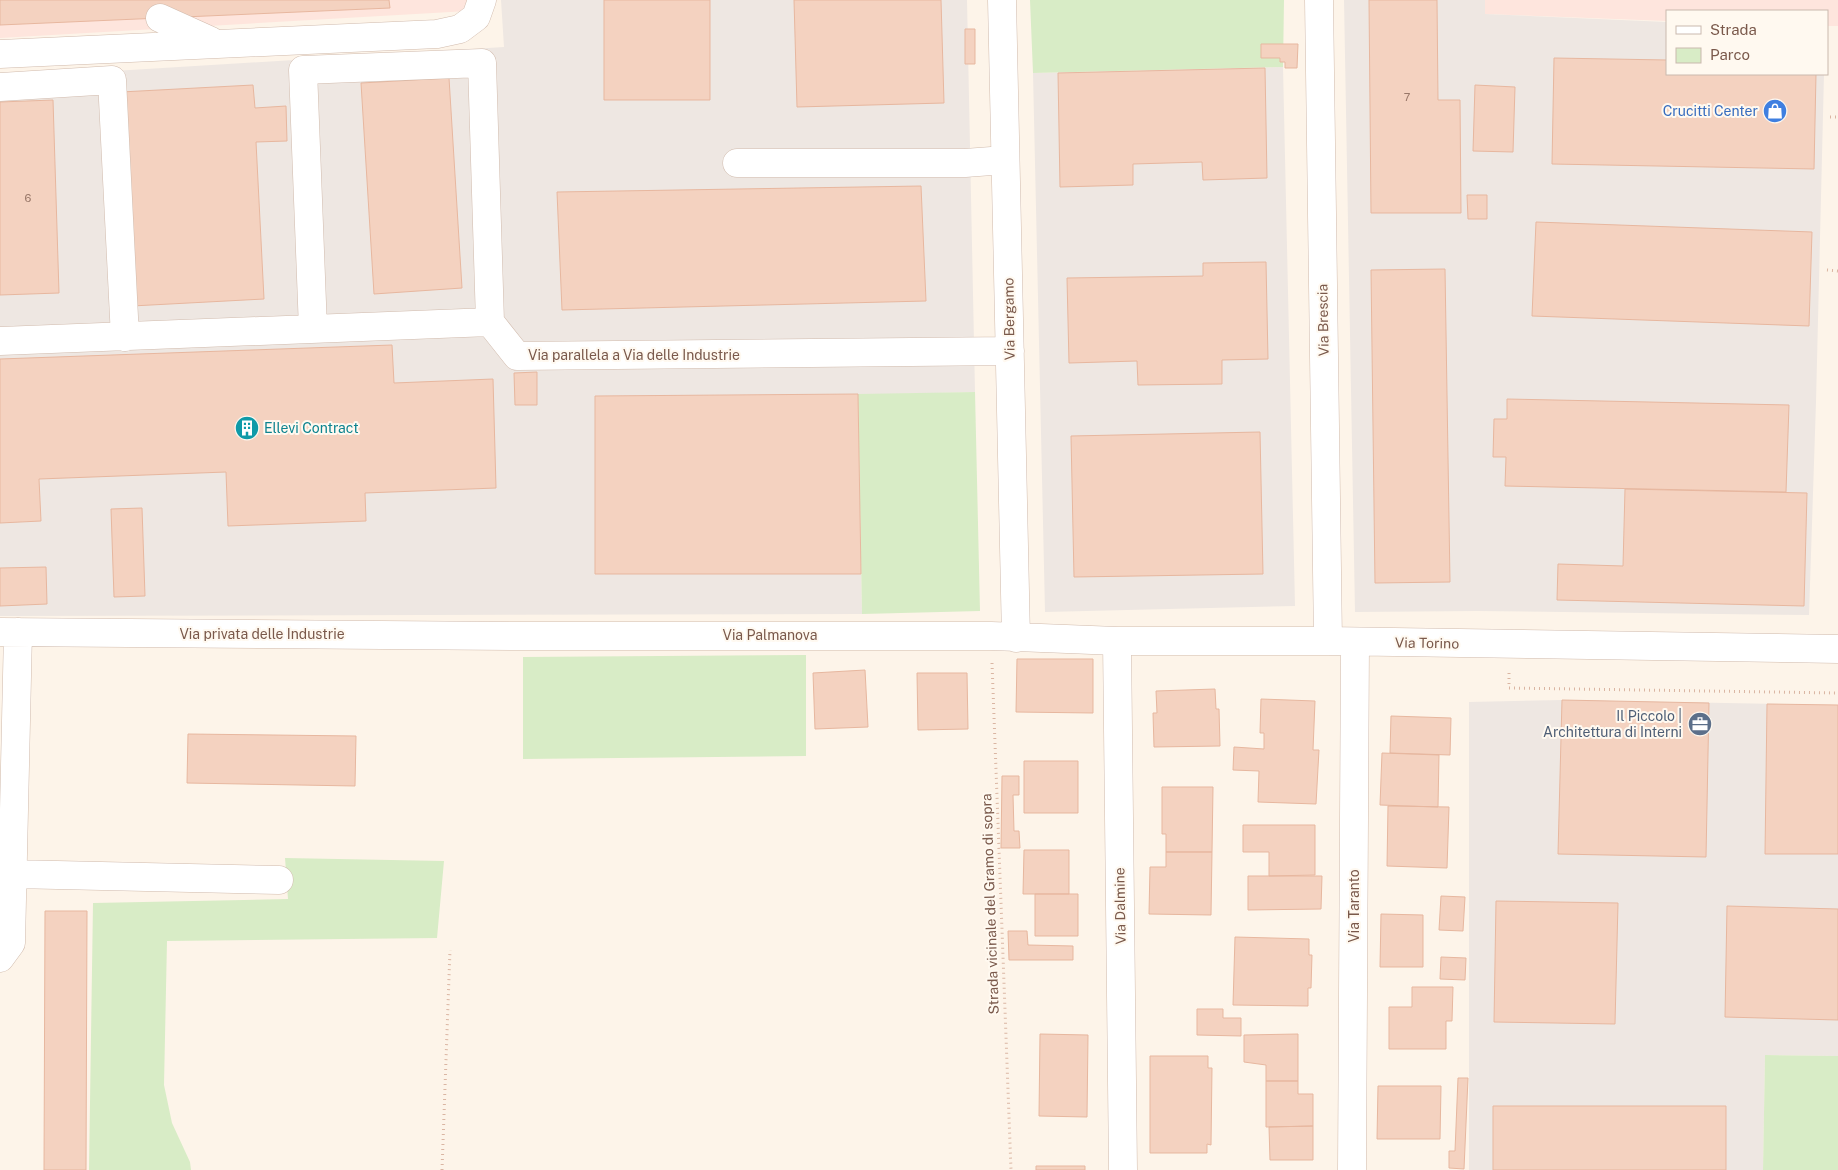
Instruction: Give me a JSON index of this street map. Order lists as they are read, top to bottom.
{
  "streets": {
    "street": [
      "Via Bergamo",
      "Via Brescia",
      "Via parallela a Via delle Industrie",
      "Via privata delle Industrie",
      "Via Palmanova",
      "Via Torino",
      "Via Dalmine",
      "Via Taranto"
    ],
    "path": ["Strada vicinale del Gramo di sopra"]
  },
  "crossings": [
    ["Via Bergamo", "Via parallela a Via delle Industrie"],
    ["Via Bergamo", "Via Palmanova"],
    ["Via Bergamo", "Via Torino"],
    ["Via Bergamo", "Strada vicinale del Gramo di sopra"],
    ["Via Brescia", "Via Torino"],
    ["Via privata delle Industrie", "Via Palmanova"],
    ["Via Palmanova", "Via Torino"],
    ["Via Palmanova", "Strada vicinale del Gramo di sopra"],
    ["Via Torino", "Strada vicinale del Gramo di sopra"],
    ["Via Torino", "Via Dalmine"],
    ["Via Torino", "Via Taranto"]
  ],
  "places": {
    "shop": ["Crucitti Center"],
    "building": ["Ellevi Contract"],
    "office": ["Il Piccolo | Architettura di Interni"]
  },
  "house_numbers": ["7", "6"],
  "legend": ["Strada", "Parco"]
}
